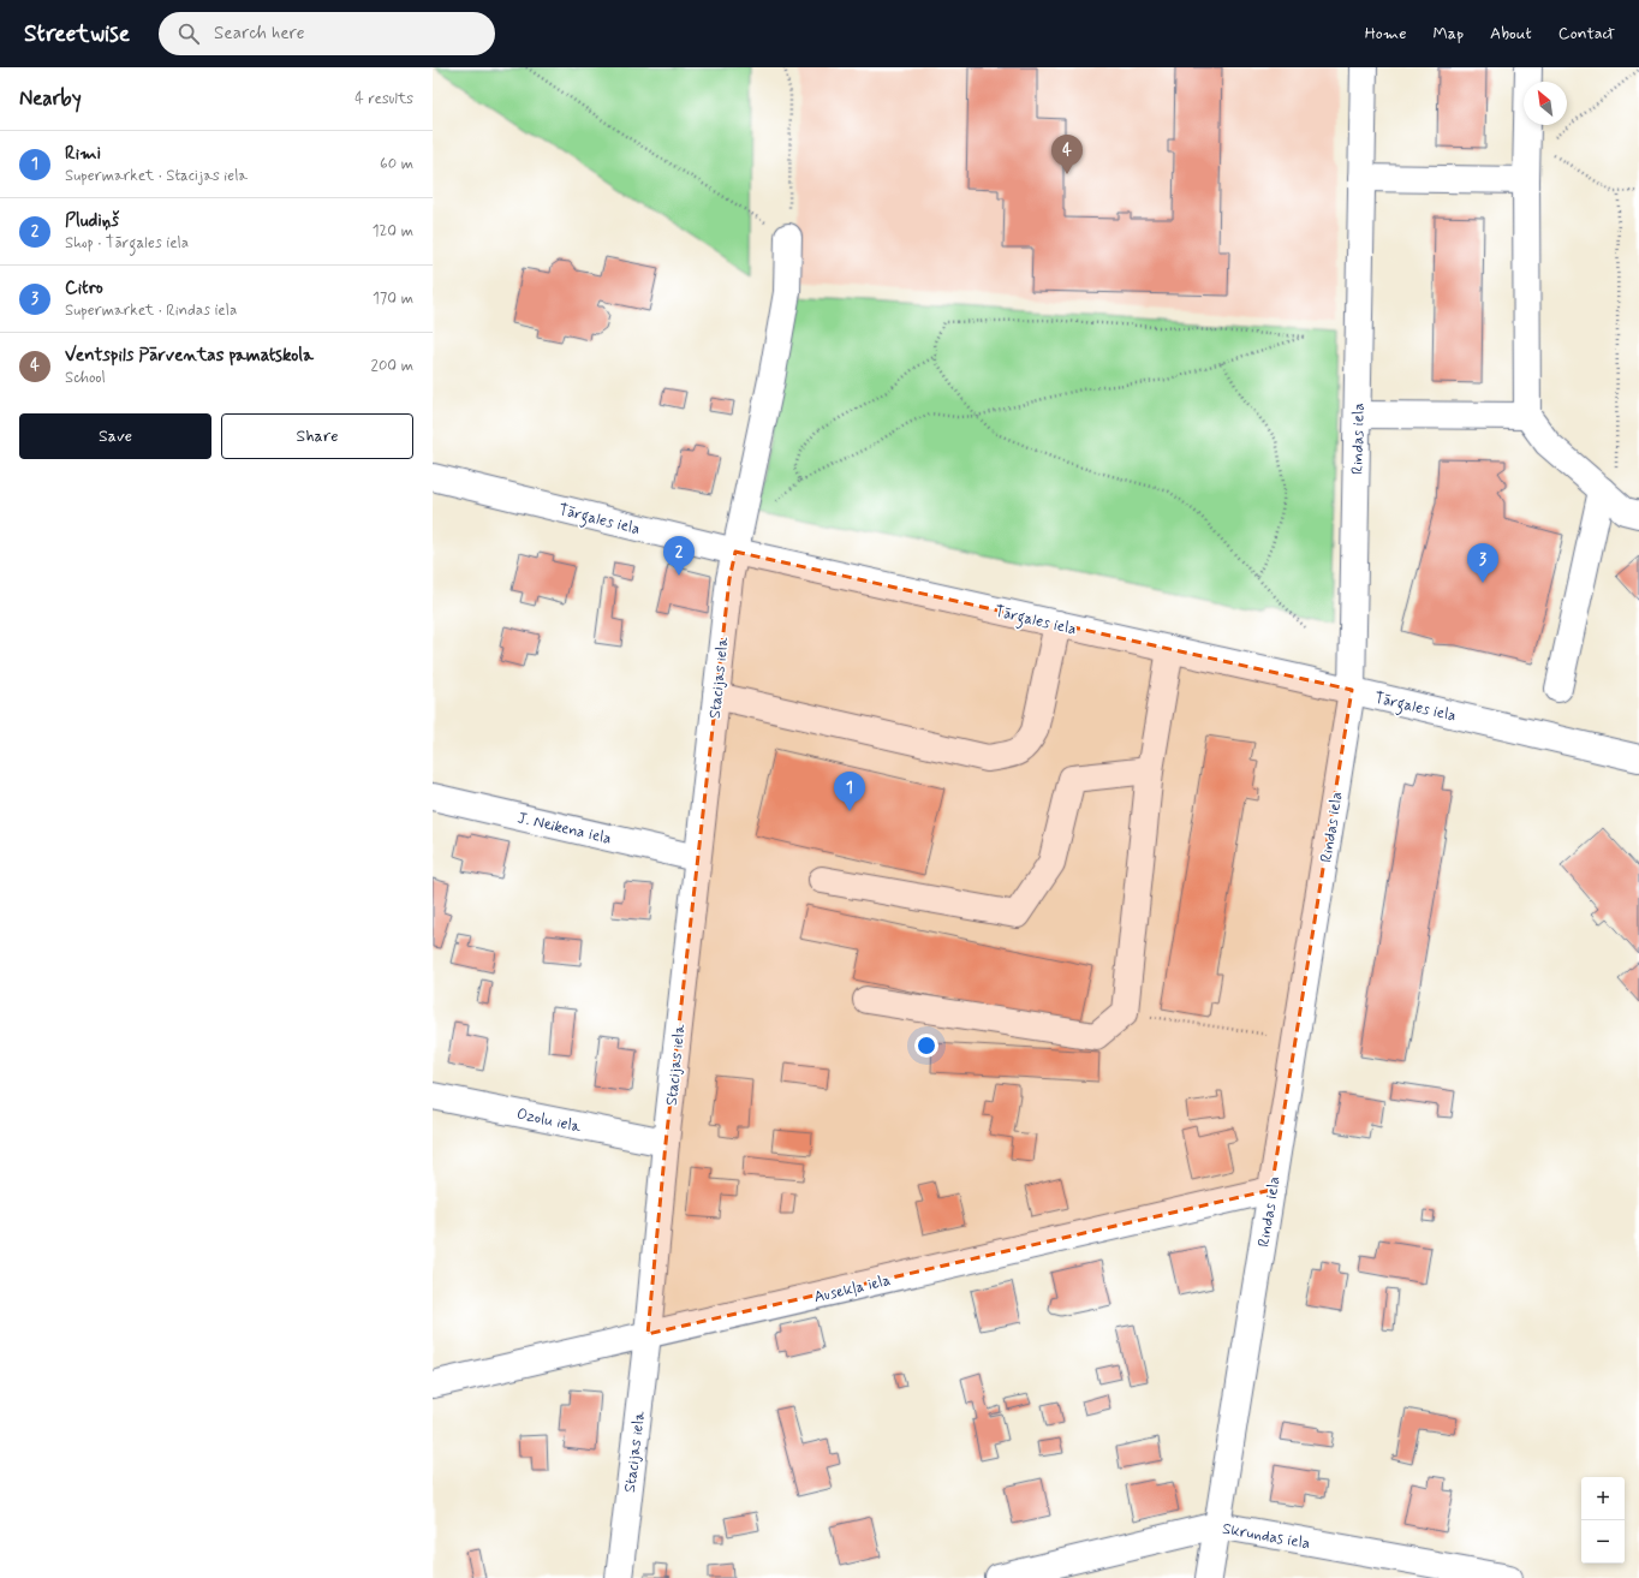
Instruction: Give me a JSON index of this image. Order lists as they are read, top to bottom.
{
  "streets": {
    "street": [
      "Rindas iela",
      "Tārgales iela",
      "Stacijas iela",
      "J. Neikena iela",
      "Ozolu iela",
      "Ausekļa iela",
      "Skrundas iela"
    ]
  },
  "crossings": [
    ["Rindas iela", "Tārgales iela"],
    ["Rindas iela", "Ausekļa iela"],
    ["Rindas iela", "Skrundas iela"],
    ["Tārgales iela", "Stacijas iela"],
    ["Stacijas iela", "J. Neikena iela"],
    ["Stacijas iela", "Ozolu iela"],
    ["Stacijas iela", "Ausekļa iela"]
  ],
  "north": "top left",
  "page": {
    "header": "Streetwise",
    "search": "Search here",
    "nav": [
      "Home",
      "Map",
      "About",
      "Contact"
    ],
    "heading": ["Nearby", "4 results"],
    "list": [
      {
        "mark": "1",
        "name": "Rimi",
        "note": "Supermarket · Stacijas iela",
        "value": "60 m"
      },
      {
        "mark": "2",
        "name": "Pludiņš",
        "note": "Shop · Tārgales iela",
        "value": "120 m"
      },
      {
        "mark": "3",
        "name": "Citro",
        "note": "Supermarket · Rindas iela",
        "value": "170 m"
      },
      {
        "mark": "4",
        "name": "Ventspils Pārventas pamatskola",
        "note": "School",
        "value": "200 m"
      }
    ],
    "pins": [
      "4",
      "2",
      "3",
      "1"
    ],
    "buttons": ["Save", "Share"],
    "map_buttons": ["+", "−"]
  }
}
